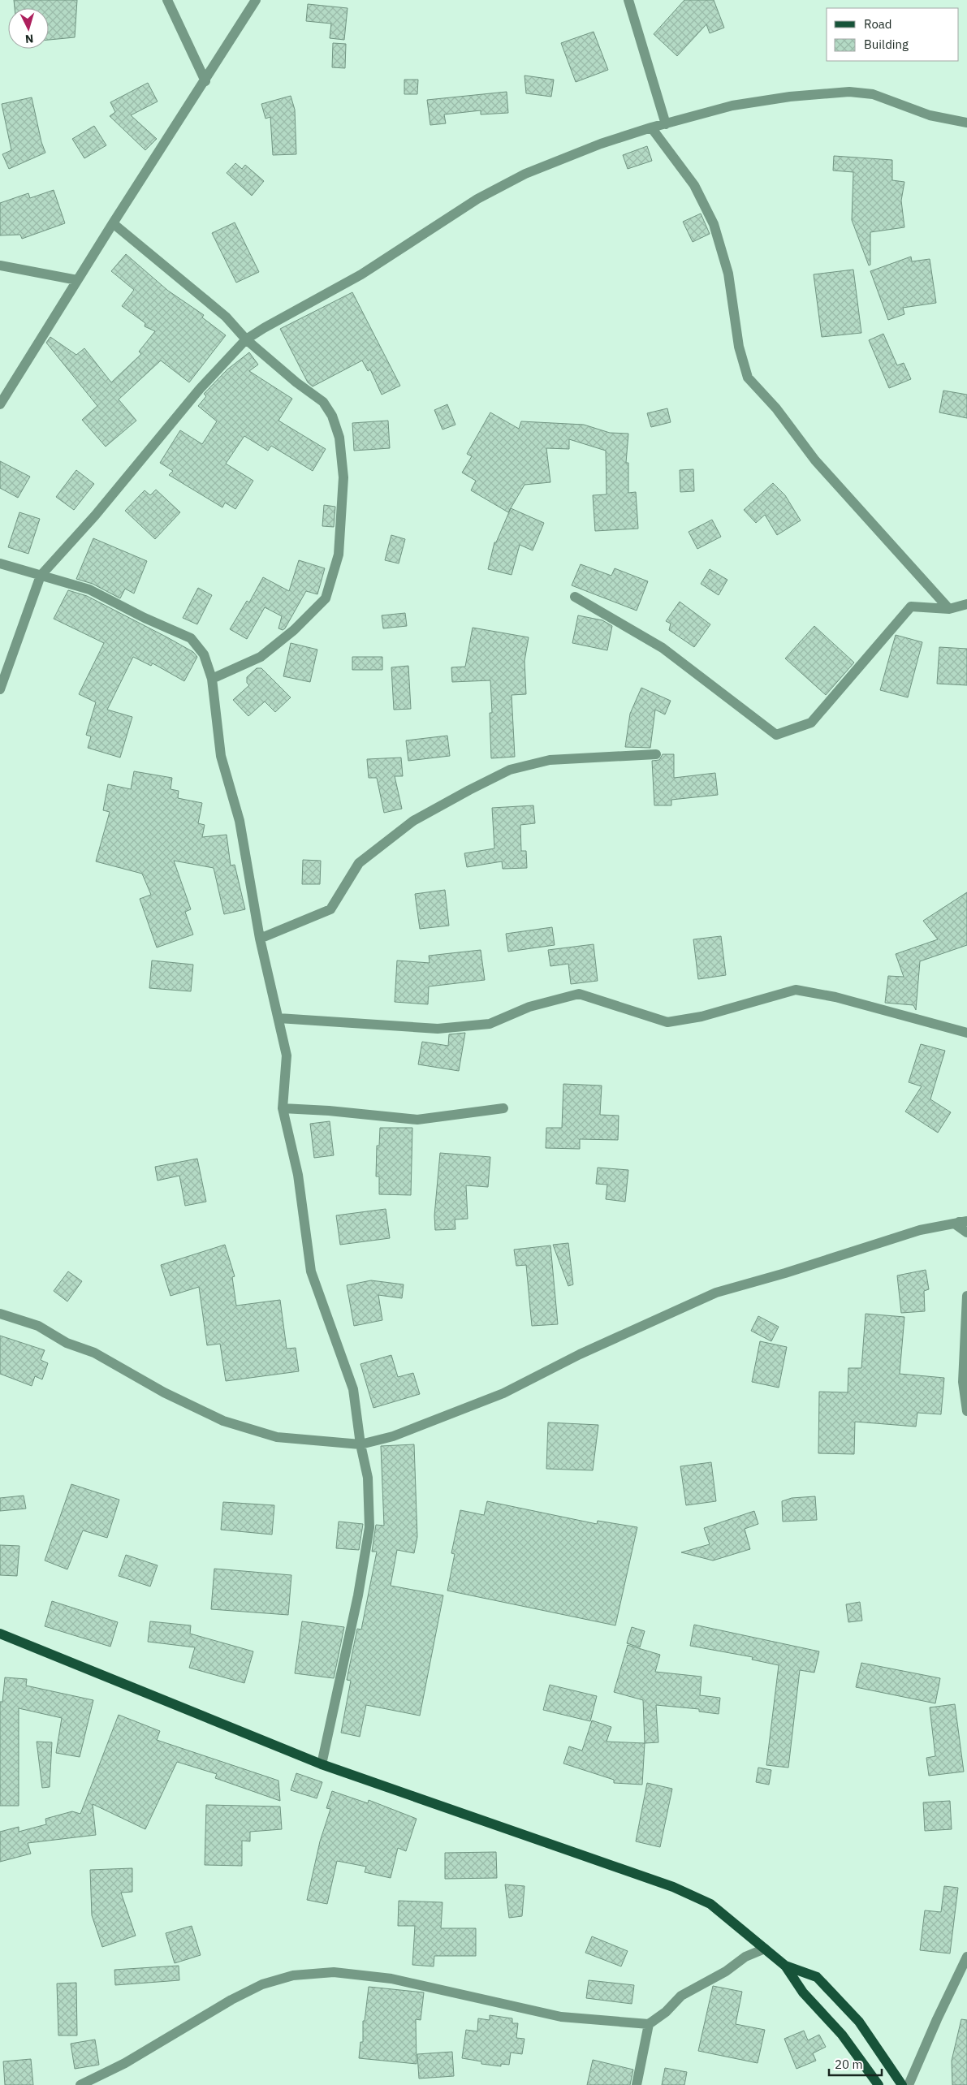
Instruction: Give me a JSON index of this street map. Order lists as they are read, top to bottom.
{
  "legend": ["Road", "Building"],
  "scale_bar": "20 m",
  "north": "bottom"
}
